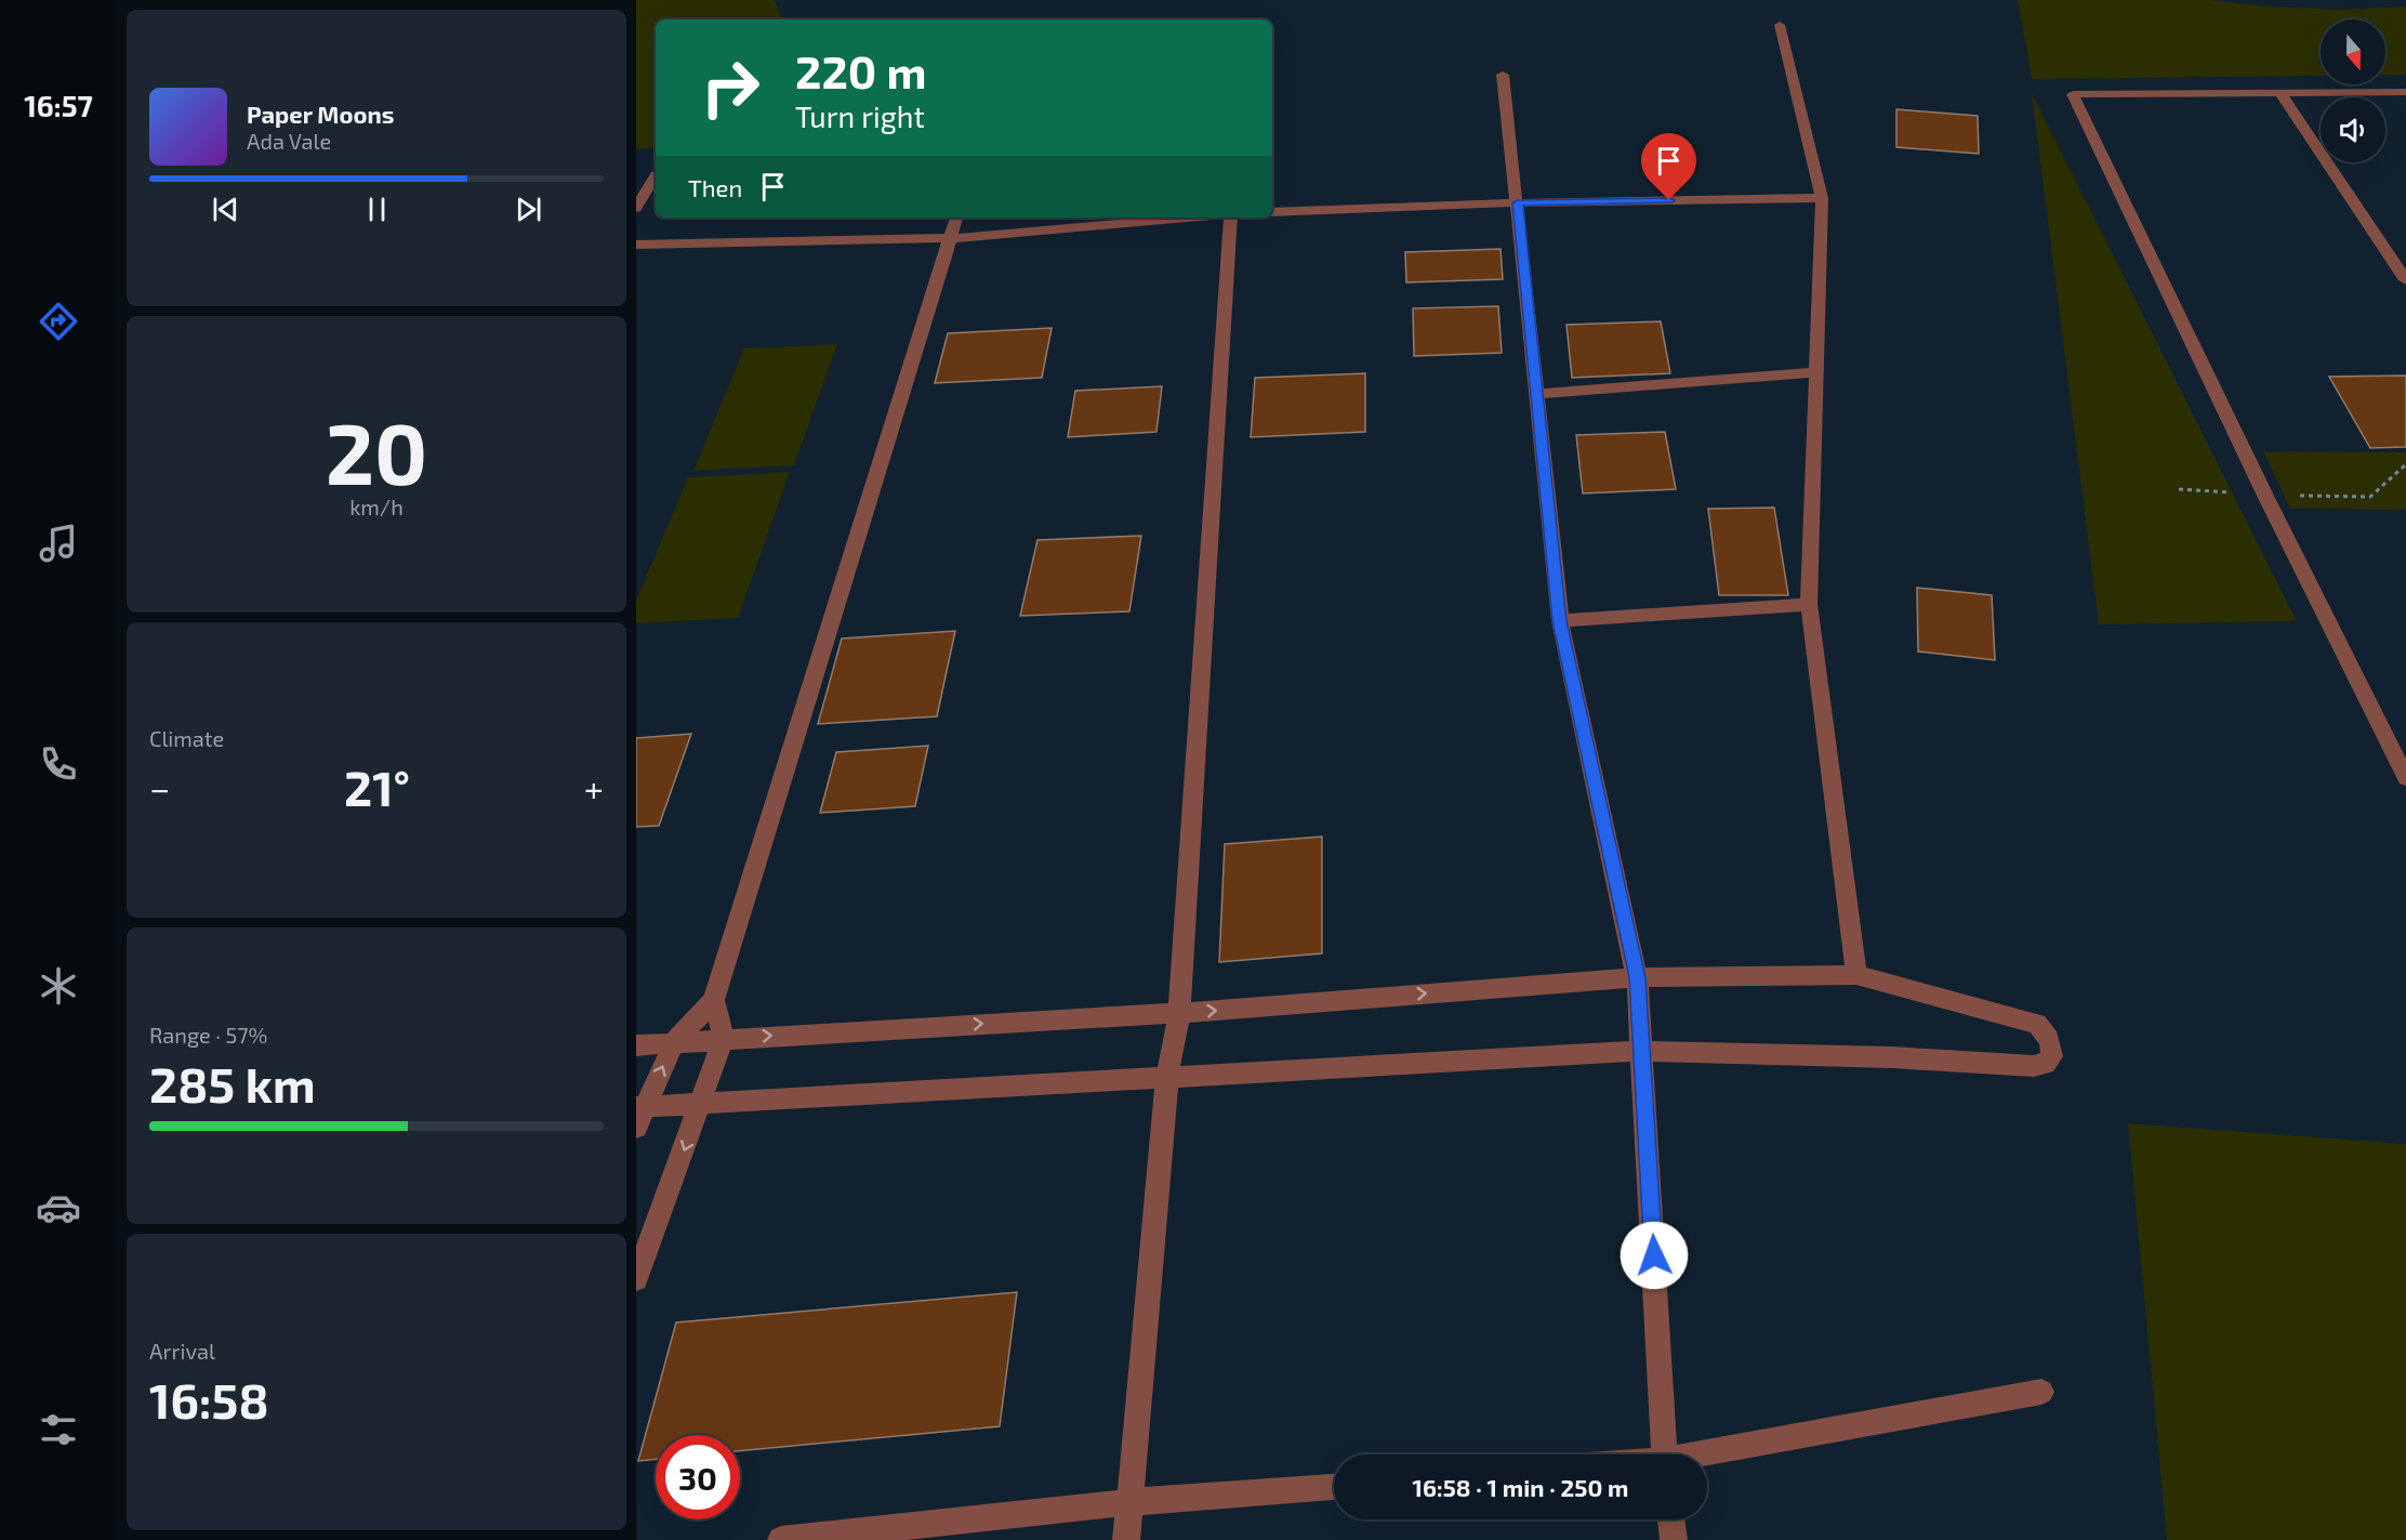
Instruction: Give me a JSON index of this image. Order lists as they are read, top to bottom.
{
  "north": "bottom",
  "page": {
    "tabs": "16:57",
    "turn": ["220 m", "Turn right"],
    "song": ["Paper Moons", "Ada Vale"],
    "then": "Then",
    "tile": [
      ["20", "km/h"],
      "Climate",
      ["Range · 57%", "285 km"],
      ["Arrival", "16:58"]
    ],
    "heat": ["−", "21°", "+"],
    "limit": "30",
    "trip": "16:58 · 1 min · 250 m"
  }
}
